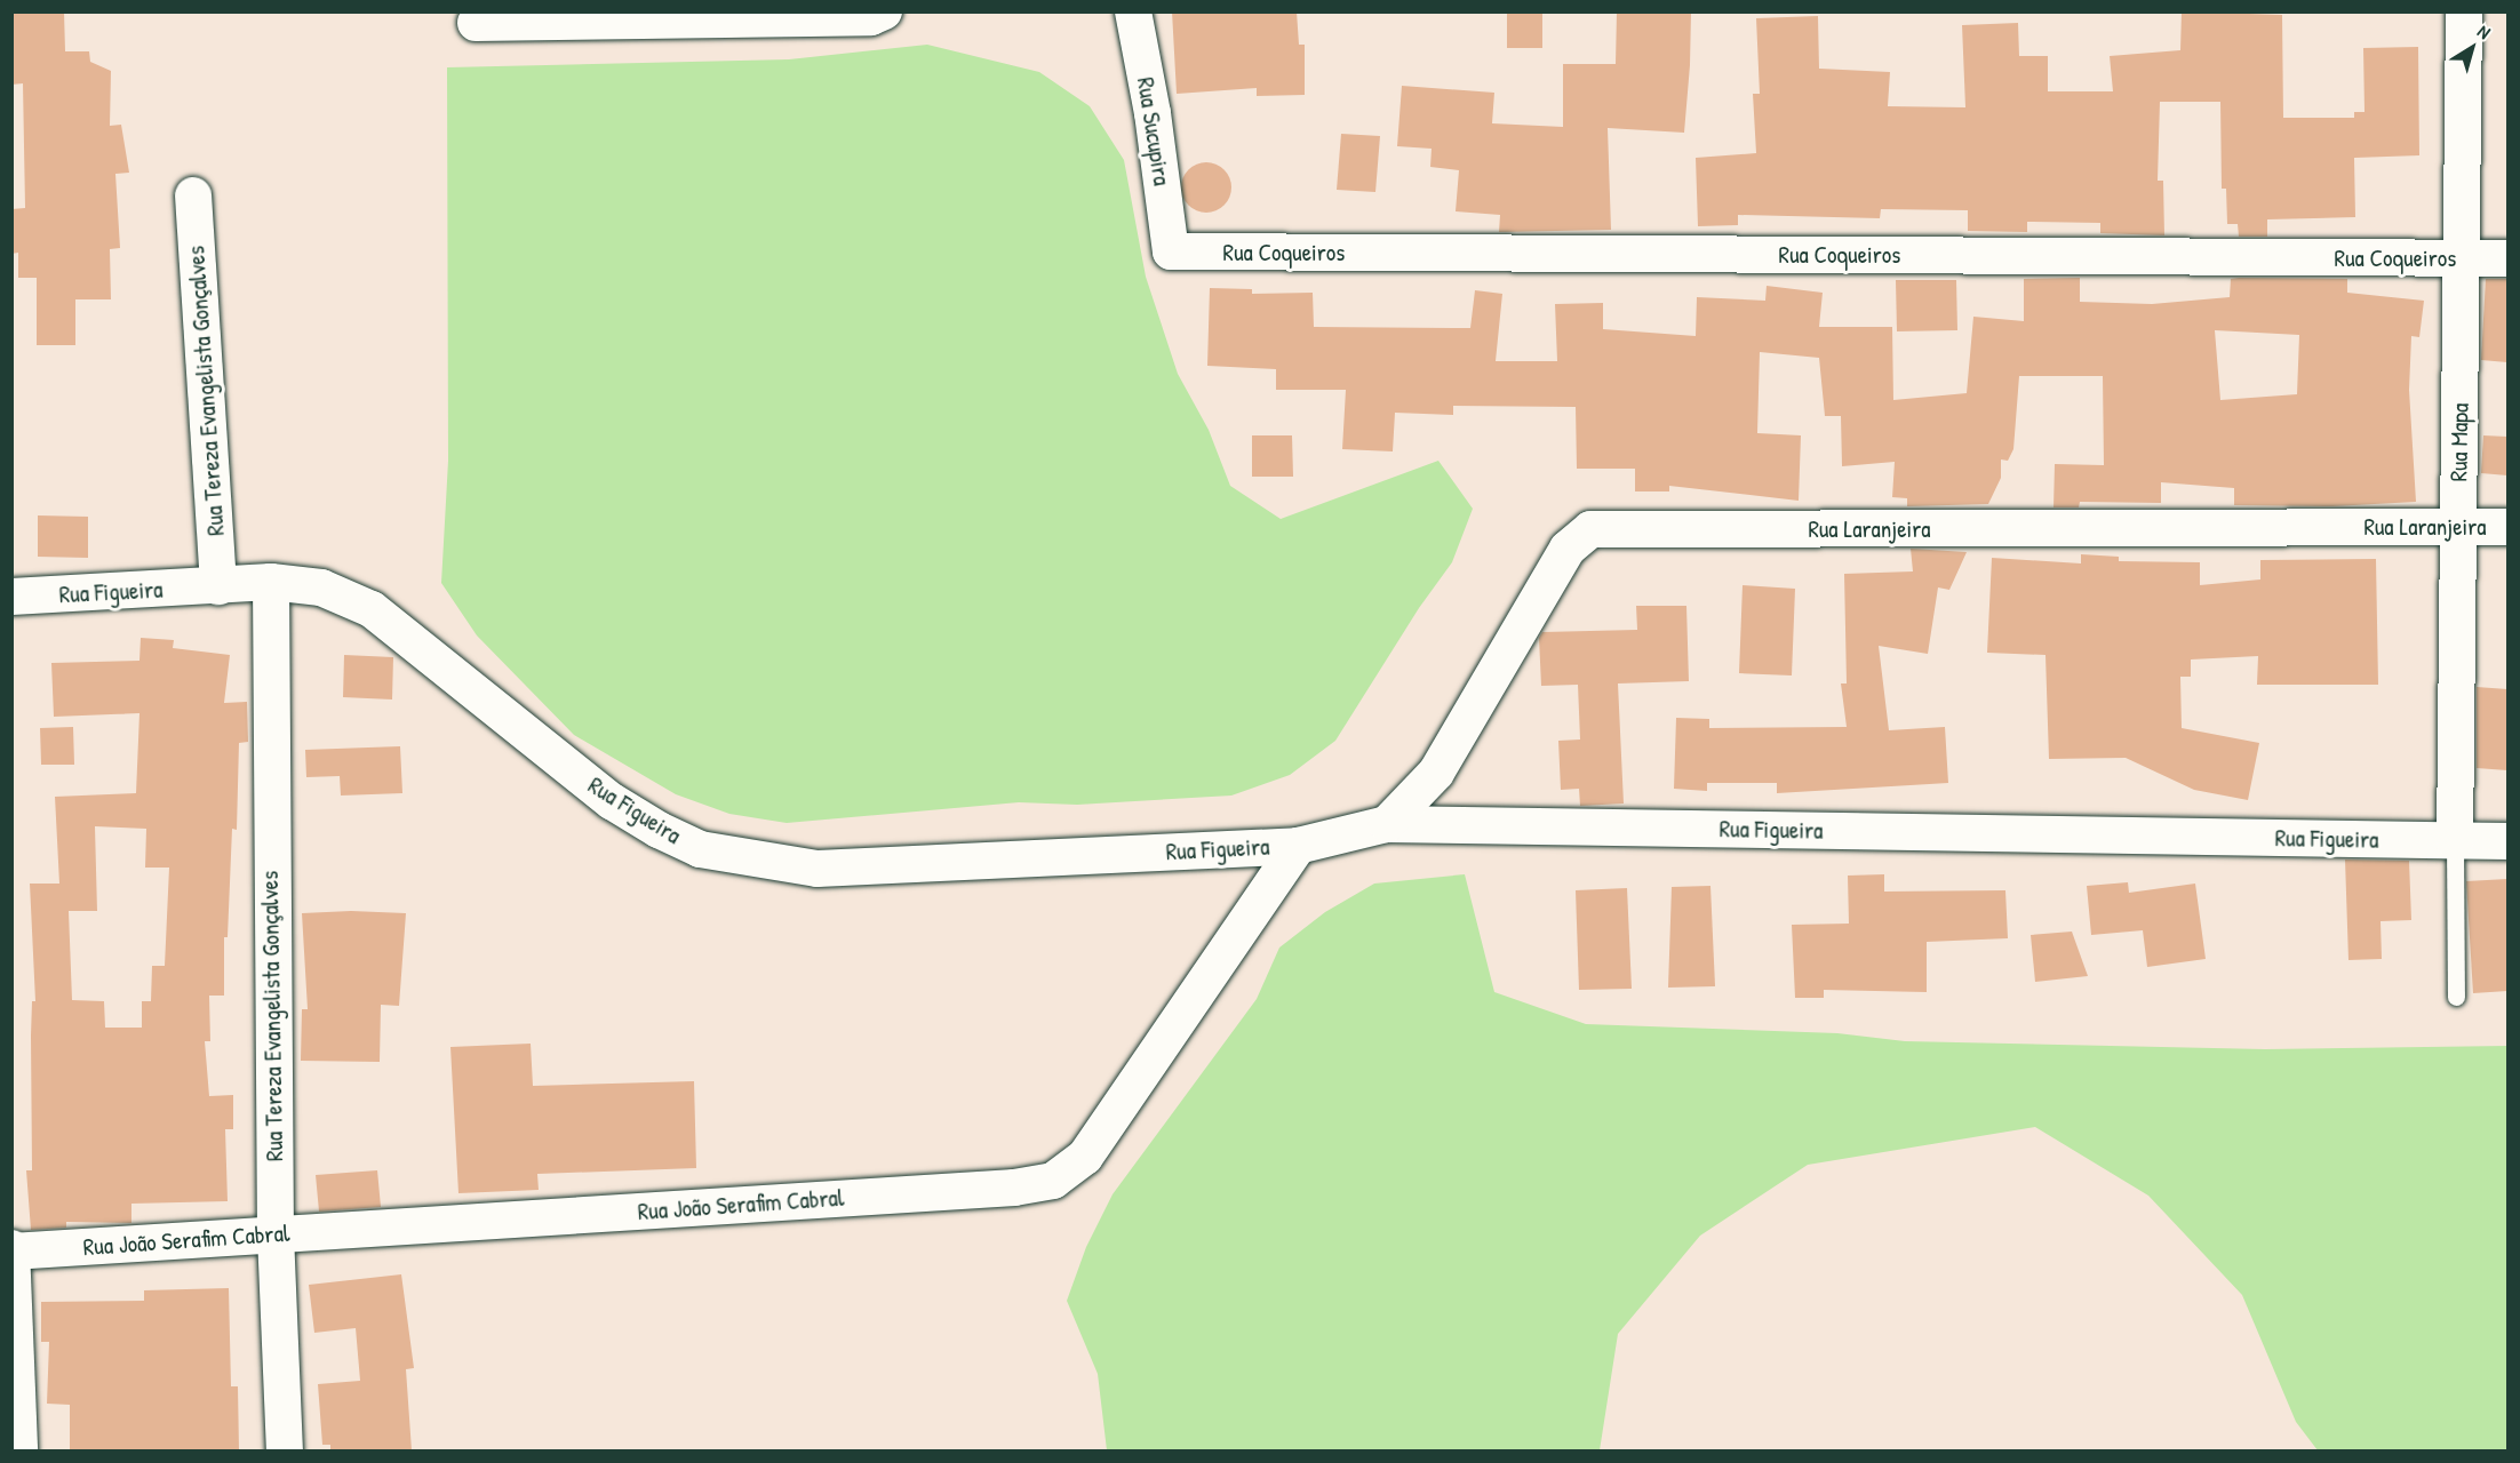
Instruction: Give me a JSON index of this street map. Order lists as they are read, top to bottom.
{
  "streets": {
    "street": [
      "Rua Sucupira",
      "Rua Coqueiros",
      "Rua Tereza Evangelista Gonçalves",
      "Rua Mapa",
      "Rua Laranjeira",
      "Rua Figueira",
      "Rua João Serafim Cabral"
    ]
  },
  "crossings": [
    ["Rua Sucupira", "Rua Coqueiros"],
    ["Rua Coqueiros", "Rua Mapa"],
    ["Rua Tereza Evangelista Gonçalves", "Rua Figueira"],
    ["Rua Tereza Evangelista Gonçalves", "Rua João Serafim Cabral"],
    ["Rua Mapa", "Rua Laranjeira"],
    ["Rua Mapa", "Rua Figueira"],
    ["Rua Laranjeira", "Rua Figueira"],
    ["Rua Figueira", "Rua João Serafim Cabral"]
  ],
  "north": "top right"
}
